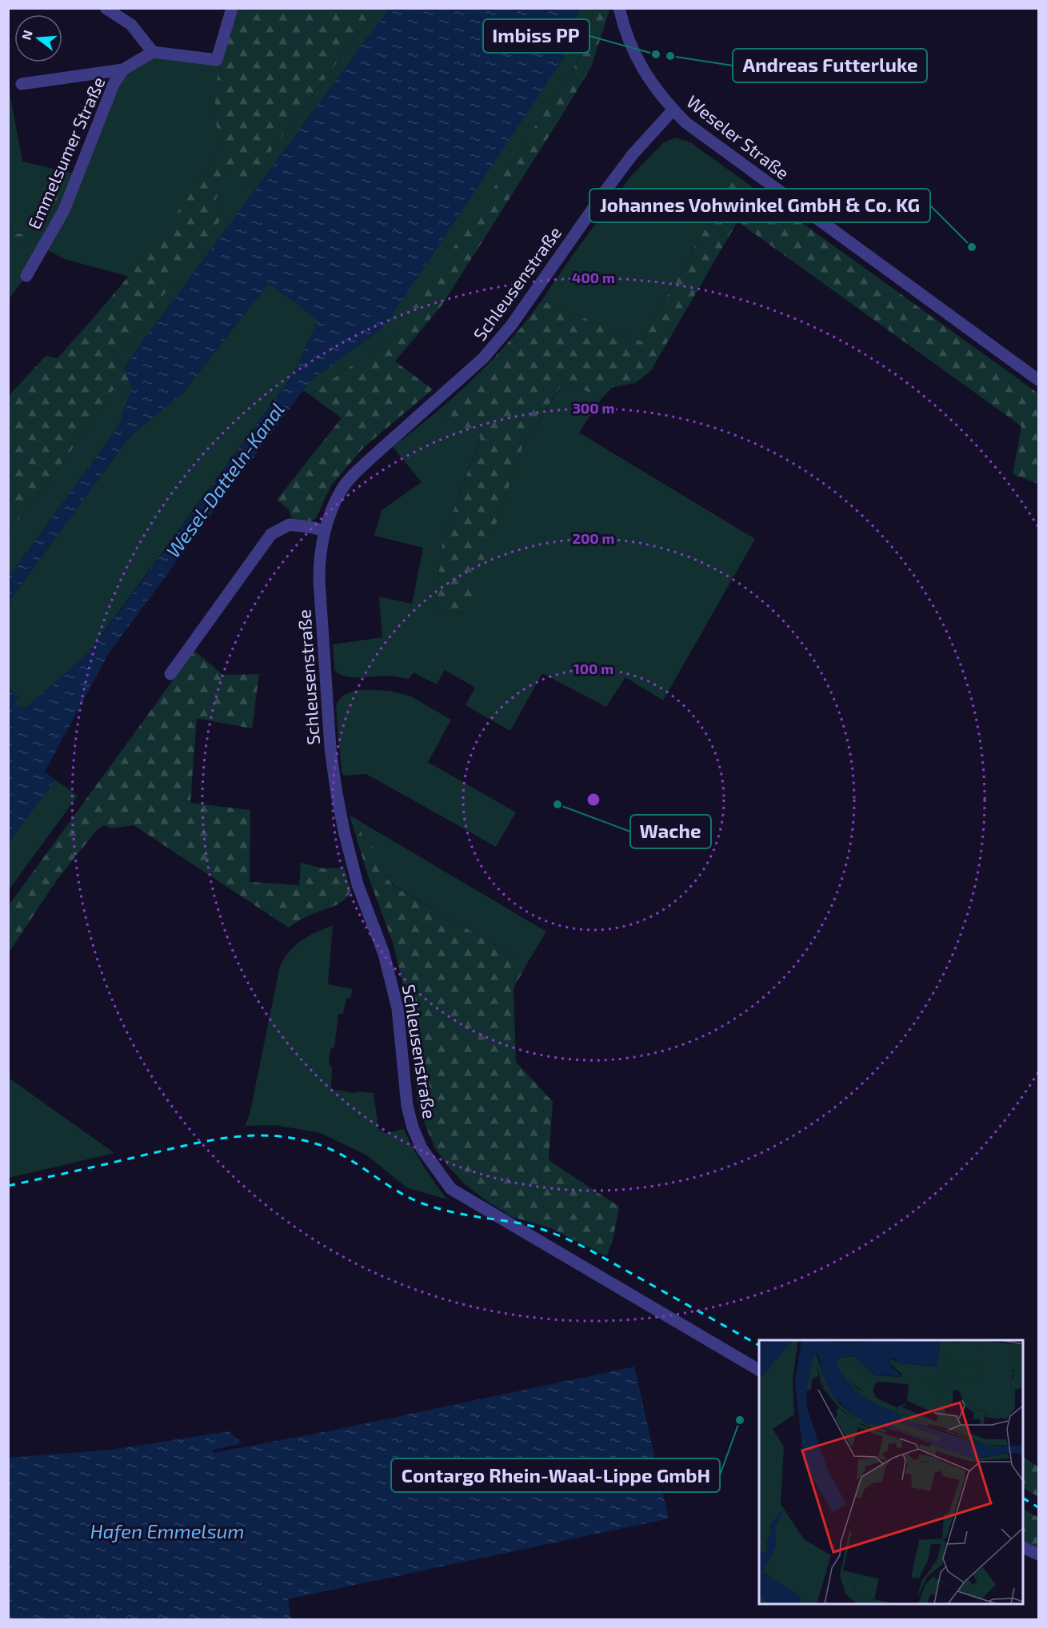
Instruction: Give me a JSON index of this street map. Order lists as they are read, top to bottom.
{
  "streets": {
    "street": ["Weseler Straße", "Emmelsumer Straße", "Schleusenstraße"]
  },
  "crossings": [
    ["Weseler Straße", "Schleusenstraße"]
  ],
  "water": ["Wesel-Datteln-Kanal", "Hafen Emmelsum"],
  "places": [
    "Imbiss PP",
    "Andreas Futterluke",
    "Johannes Vohwinkel GmbH & Co. KG",
    "Wache",
    "Contargo Rhein-Waal-Lippe GmbH"
  ],
  "north": "left",
  "rings": [
    "400 m",
    "300 m",
    "200 m",
    "100 m"
  ]
}
